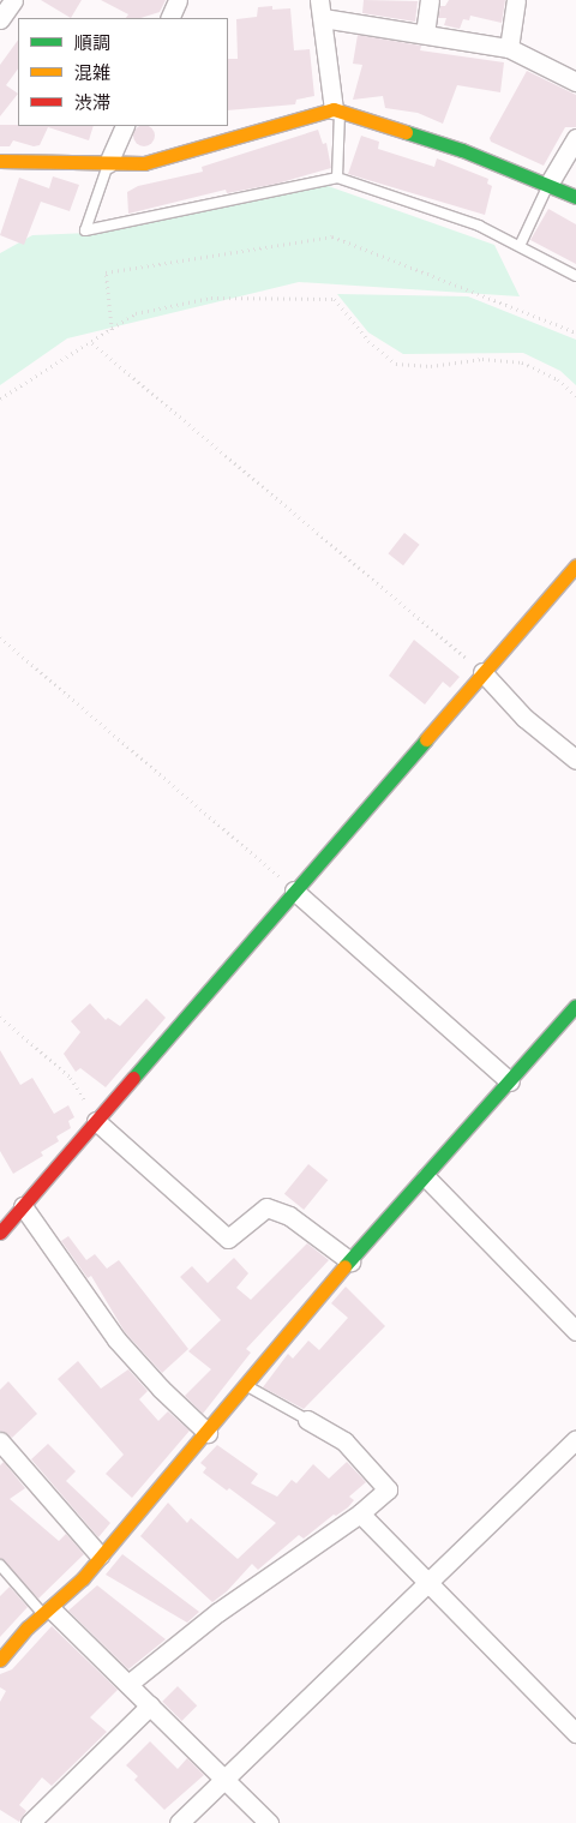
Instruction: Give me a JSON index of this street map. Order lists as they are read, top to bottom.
{
  "legend": ["順調", "混雑", "渋滞"]
}
